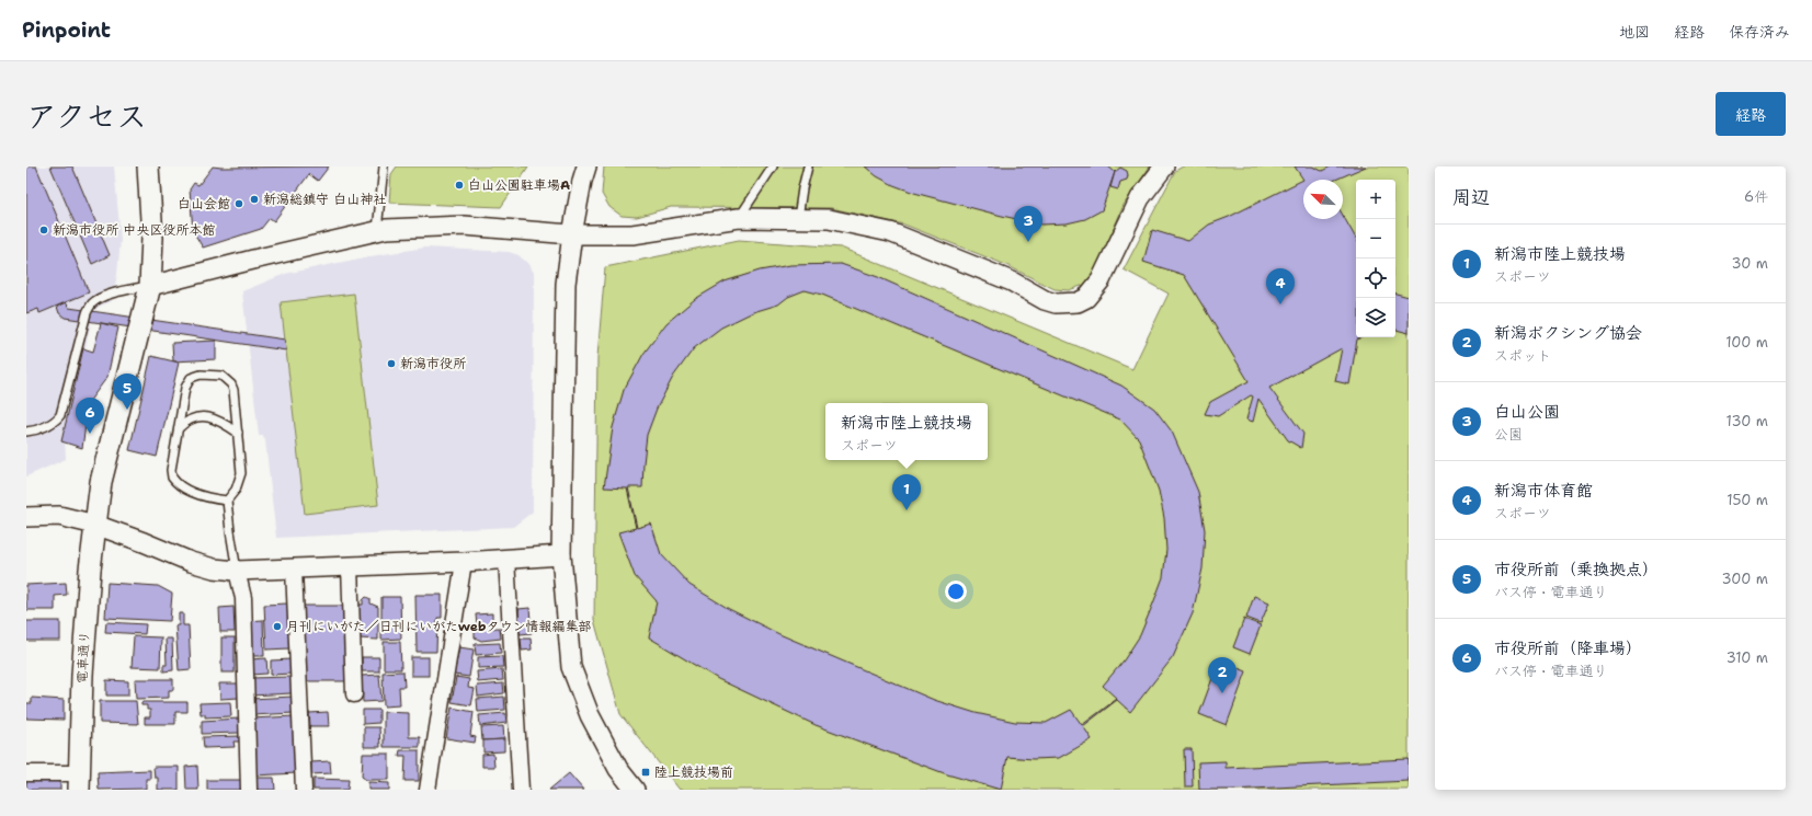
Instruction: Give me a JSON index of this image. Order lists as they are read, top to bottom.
{
  "streets": {
    "main road": ["電車通り"]
  },
  "places": {
    "other": [
      "白山公園駐車場A",
      "新潟総鎮守 白山神社",
      "白山会館",
      "新潟市役所 中央区役所本館",
      "新潟市役所",
      "月刊にいがた／日刊にいがたwebタウン情報編集部"
    ],
    "transit": ["陸上競技場前"]
  },
  "north": "top left",
  "page": {
    "header": "Pinpoint",
    "nav": ["地図", "経路", "保存済み"],
    "title": "アクセス",
    "buttons": "経路",
    "heading": ["周辺", "6件"],
    "map_buttons": ["+", "−"],
    "pins": [
      "3",
      "4",
      "5",
      "6",
      "1",
      "2"
    ],
    "list": [
      {
        "mark": "1",
        "name": "新潟市陸上競技場",
        "note": "スポーツ",
        "value": "30 m"
      },
      {
        "mark": "2",
        "name": "新潟ボクシング協会",
        "note": "スポット",
        "value": "100 m"
      },
      {
        "mark": "3",
        "name": "白山公園",
        "note": "公園",
        "value": "130 m"
      },
      {
        "mark": "4",
        "name": "新潟市体育館",
        "note": "スポーツ",
        "value": "150 m"
      },
      {
        "mark": "5",
        "name": "市役所前（乗換拠点）",
        "note": "バス停 · 電車通り",
        "value": "300 m"
      },
      {
        "mark": "6",
        "name": "市役所前（降車場）",
        "note": "バス停 · 電車通り",
        "value": "310 m"
      }
    ],
    "popup": ["新潟市陸上競技場", "スポーツ"]
  }
}
